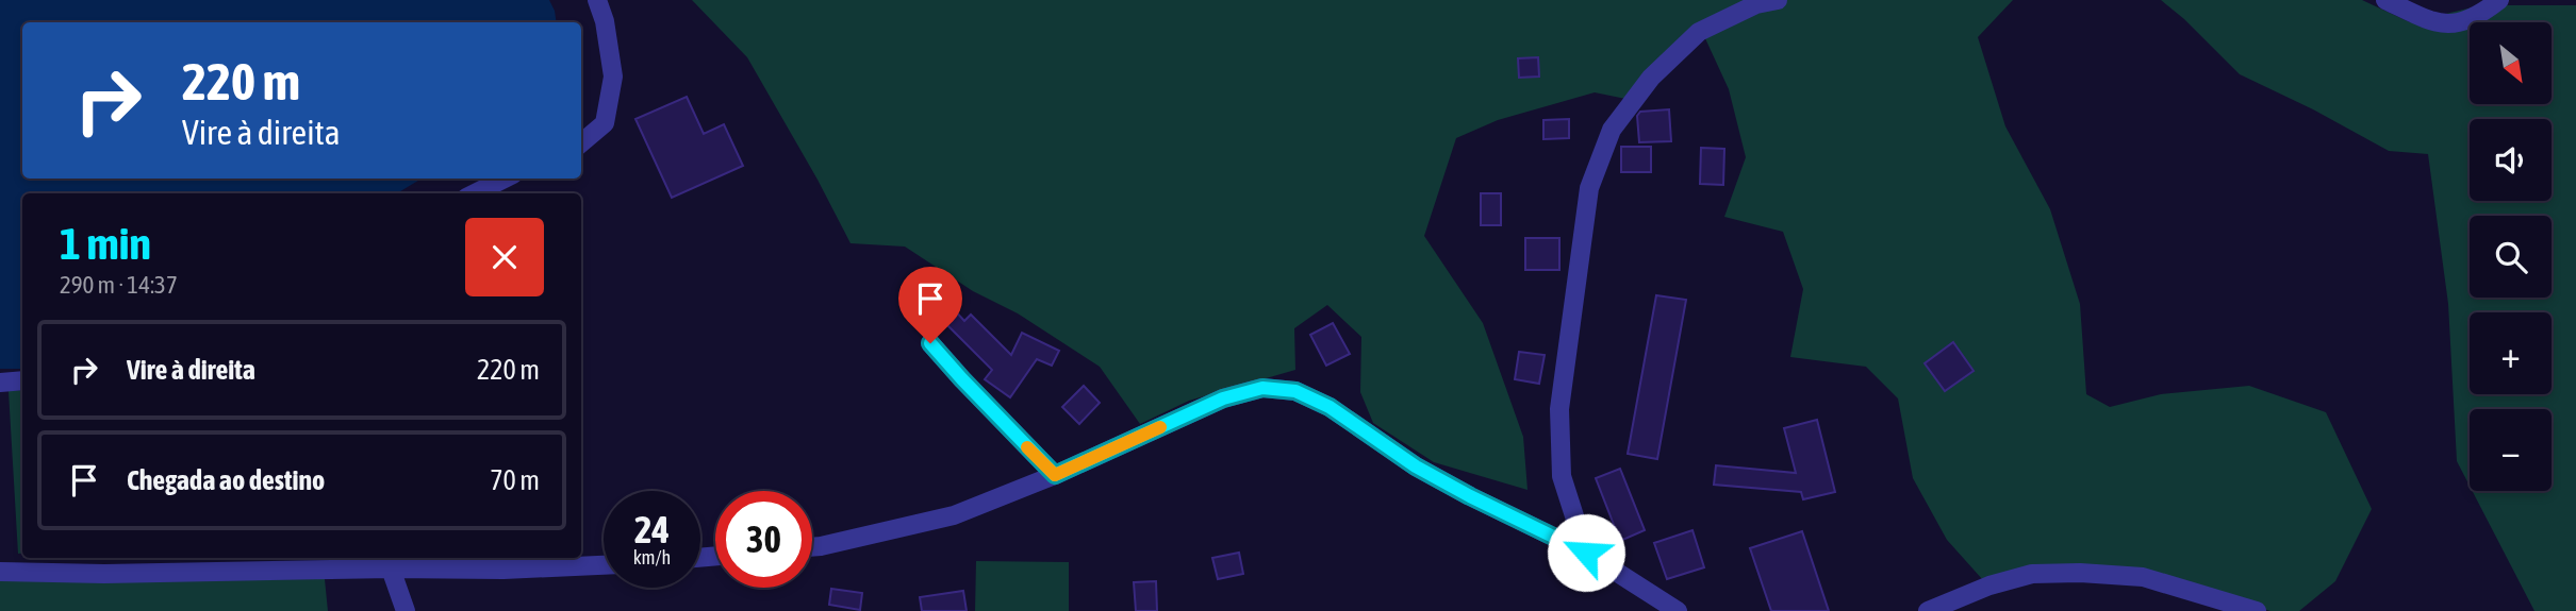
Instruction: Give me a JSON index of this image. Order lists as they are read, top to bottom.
{
  "north": "bottom right",
  "page": {
    "map_buttons": ["+", "−"],
    "turn": ["220 m", "Vire à direita"],
    "heading": ["1 min", "290 m · 14:37"],
    "list": [
      {
        "name": "Vire à direita",
        "value": "220 m"
      },
      {
        "name": "Chegada ao destino",
        "value": "70 m"
      }
    ],
    "speed": "24 km/h",
    "limit": "30"
  }
}
